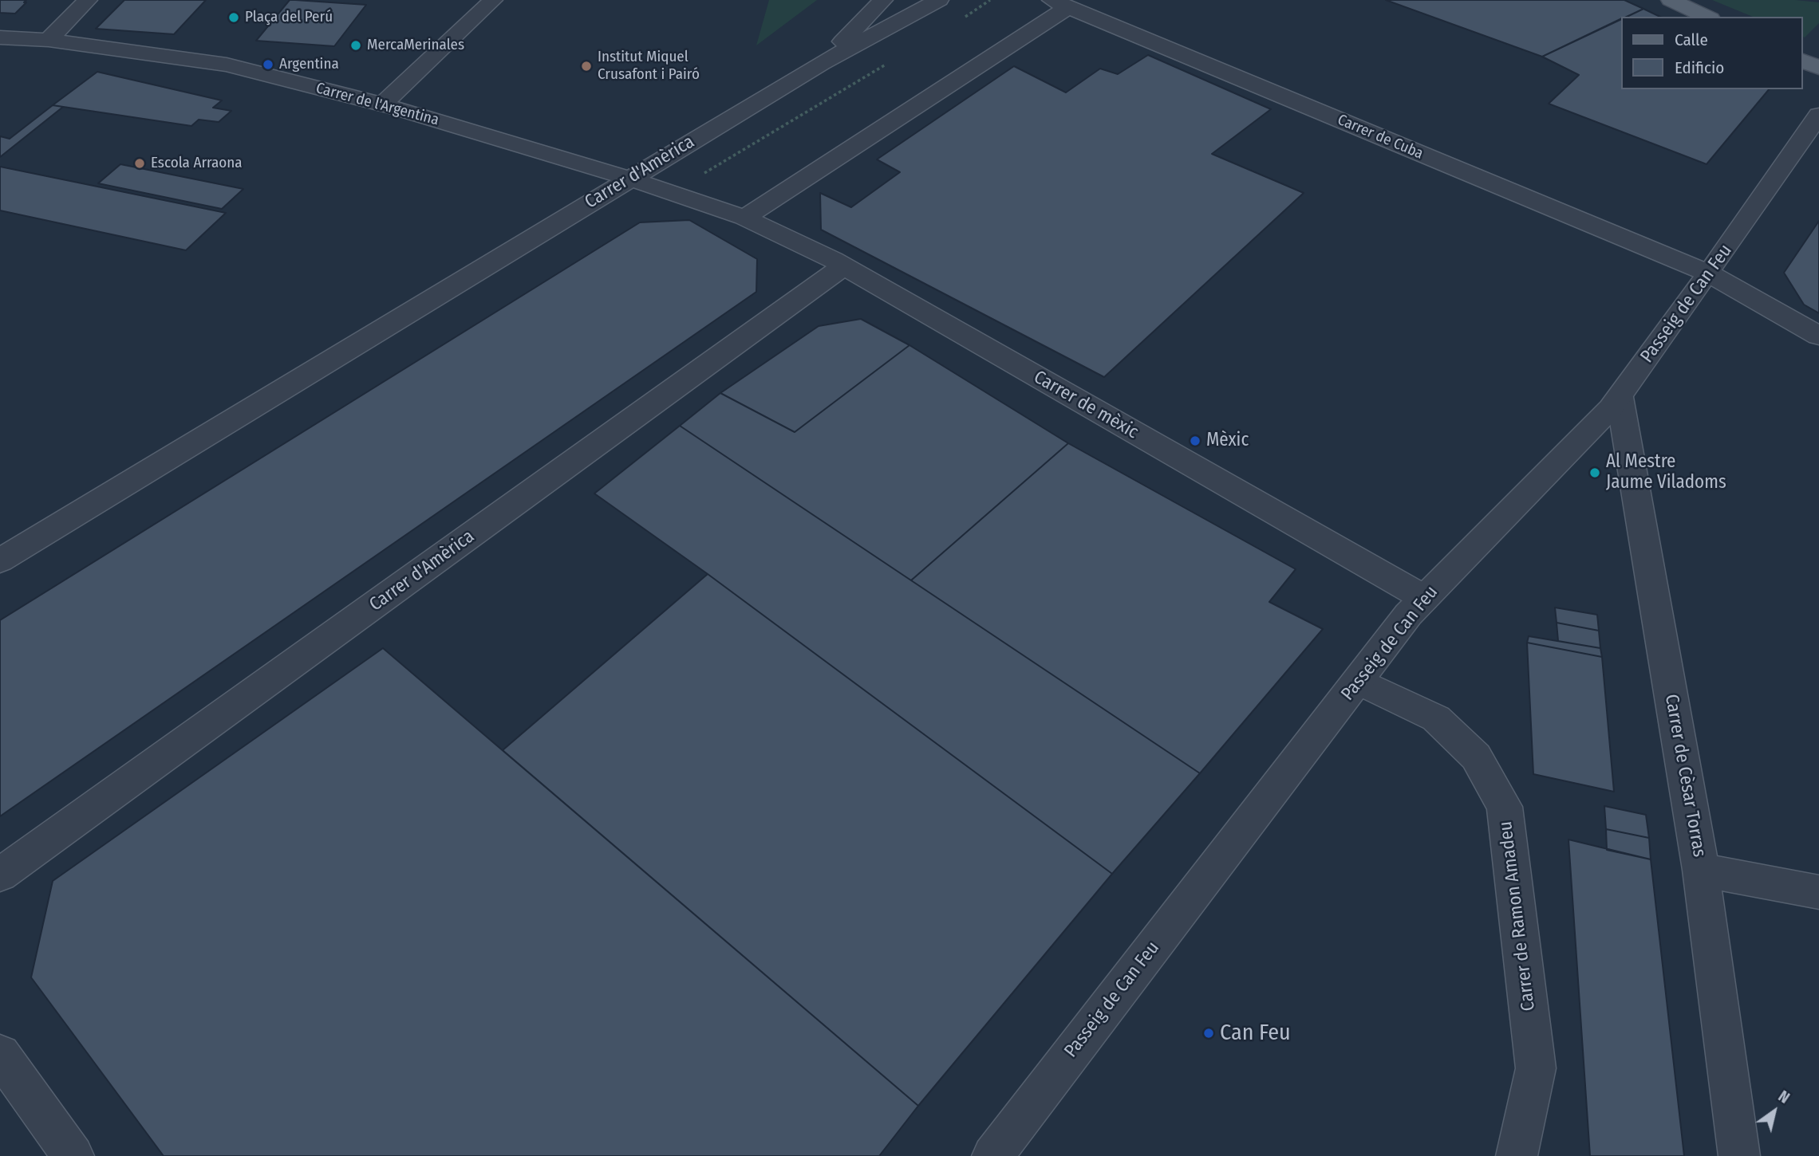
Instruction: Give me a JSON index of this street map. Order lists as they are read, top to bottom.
{
  "streets": {
    "street": [
      "Carrer de l'Argentina",
      "Carrer de Cuba",
      "Carrer d'Amèrica",
      "Passeig de Can Feu",
      "Carrer de mèxic",
      "Carrer de Cèsar Torras",
      "Carrer de Ramon Amadeu"
    ]
  },
  "crossings": [
    ["Carrer de l'Argentina", "Carrer d'Amèrica"],
    ["Carrer de l'Argentina", "Carrer de mèxic"],
    ["Carrer de Cuba", "Passeig de Can Feu"],
    ["Carrer d'Amèrica", "Carrer de mèxic"],
    ["Passeig de Can Feu", "Carrer de mèxic"],
    ["Passeig de Can Feu", "Carrer de Cèsar Torras"],
    ["Passeig de Can Feu", "Carrer de Ramon Amadeu"]
  ],
  "places": [
    "Plaça del Perú",
    "MercaMerinales",
    "Argentina",
    "Institut Miquel Crusafont i Pairó",
    "Escola Arraona",
    "Mèxic",
    "Al Mestre Jaume Viladoms",
    "Can Feu"
  ],
  "legend": ["Calle", "Edificio"],
  "north": "top right"
}
